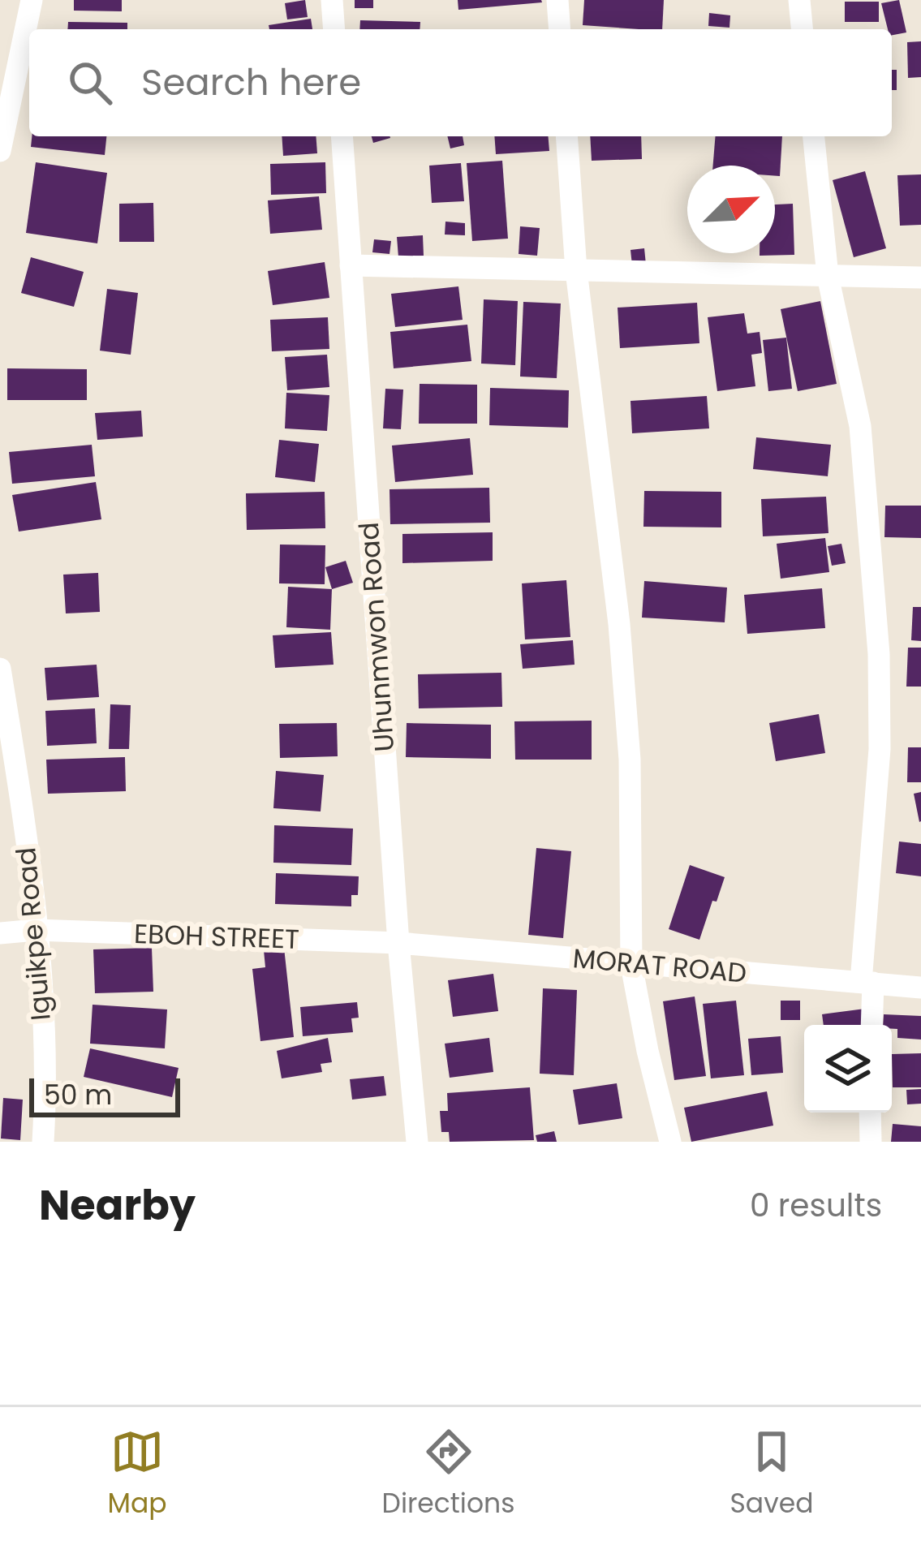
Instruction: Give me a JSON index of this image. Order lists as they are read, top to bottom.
{
  "streets": {
    "street": [
      "Uhunmwon Road",
      "Iguikpe Road",
      "EBOH STREET",
      "MORAT ROAD"
    ]
  },
  "crossings": [
    ["Uhunmwon Road", "EBOH STREET"],
    ["Uhunmwon Road", "MORAT ROAD"],
    ["Iguikpe Road", "EBOH STREET"],
    ["EBOH STREET", "MORAT ROAD"]
  ],
  "scale_bar": "50 m",
  "north": "top right",
  "page": {
    "search": "Search here",
    "scale": "50 m",
    "heading": ["Nearby", "0 results"],
    "nav": ["Map", "Directions", "Saved"]
  }
}
